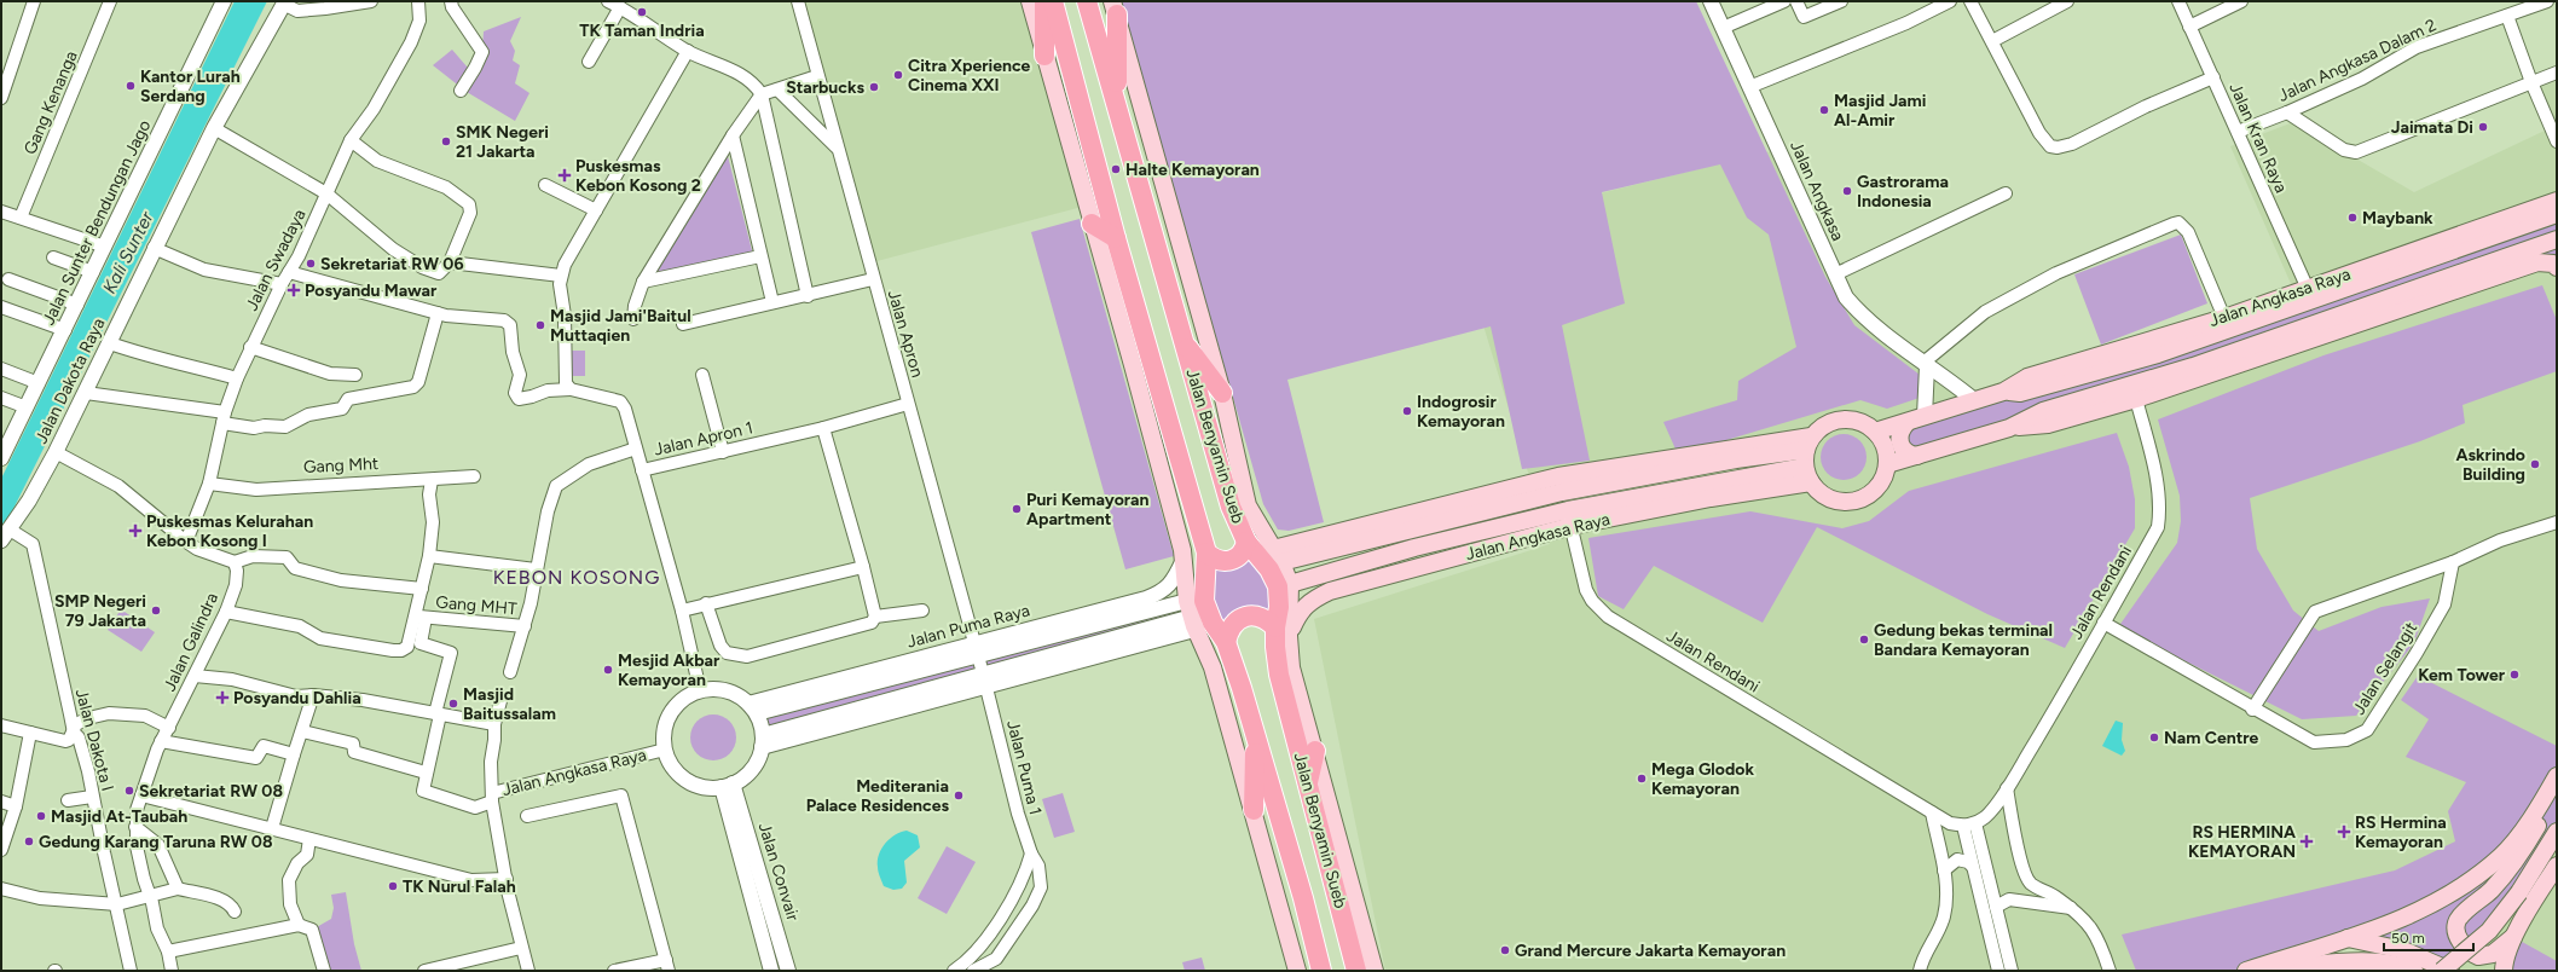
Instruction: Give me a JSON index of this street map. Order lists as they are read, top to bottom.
{
  "streets": {
    "main road": ["Jalan Angkasa Raya", "Jalan Benyamin Sueb"],
    "street": [
      "Jalan Angkasa Dalam 2",
      "Gang Kenanga",
      "Jalan Kran Raya",
      "Jalan Angkasa",
      "Jalan Sunter Bendungan Jago",
      "Jalan Swadaya",
      "Jalan Apron",
      "Jalan Dakota Raya",
      "Jalan Apron 1",
      "Gang Mht",
      "Jalan Rendani",
      "Gang MHT",
      "Jalan Puma Raya",
      "Jalan Galindra",
      "Jalan Selangit",
      "Jalan Dakota I",
      "Jalan Puma 1",
      "Jalan Convair"
    ]
  },
  "crossings": [
    ["Jalan Angkasa Dalam 2", "Jalan Kran Raya"],
    ["Jalan Kran Raya", "Jalan Angkasa Raya"],
    ["Jalan Angkasa", "Jalan Angkasa Raya"],
    ["Jalan Swadaya", "Gang Mht"],
    ["Jalan Angkasa Raya", "Jalan Apron 1"],
    ["Jalan Angkasa Raya", "Jalan Benyamin Sueb"],
    ["Jalan Angkasa Raya", "Jalan Rendani"],
    ["Jalan Angkasa Raya", "Jalan Puma Raya"],
    ["Jalan Angkasa Raya", "Jalan Convair"],
    ["Jalan Apron", "Jalan Apron 1"],
    ["Jalan Apron", "Jalan Puma Raya"],
    ["Jalan Dakota Raya", "Jalan Dakota I"],
    ["Jalan Apron 1", "Jalan Puma Raya"],
    ["Jalan Apron 1", "Jalan Convair"],
    ["Gang Mht", "Gang MHT"],
    ["Jalan Rendani", "Jalan Selangit"],
    ["Gang MHT", "Jalan Galindra"],
    ["Jalan Puma Raya", "Jalan Convair"]
  ],
  "districts": ["KEBON KOSONG"],
  "water": ["Kali Sunter"],
  "places": {
    "other": [
      "TK Taman Indria",
      "Citra Xperience Cinema XXI",
      "Kantor Lurah Serdang",
      "Starbucks",
      "Masjid Jami Al-Amir",
      "Jaimata Di",
      "SMK Negeri 21 Jakarta",
      "Halte Kemayoran",
      "Gastrorama Indonesia",
      "Maybank",
      "Sekretariat RW 06",
      "Masjid Jami'Baitul Muttaqien",
      "Indogrosir Kemayoran",
      "Askrindo Building",
      "Puri Kemayoran Apartment",
      "SMP Negeri 79 Jakarta",
      "Gedung bekas terminal Bandara Kemayoran",
      "Mesjid Akbar Kemayoran",
      "Kem Tower",
      "Masjid Baitussalam",
      "Nam Centre",
      "Mega Glodok Kemayoran",
      "Sekretariat RW 08",
      "Mediterania Palace Residences",
      "Masjid At-Taubah",
      "Gedung Karang Taruna RW 08",
      "TK Nurul Falah",
      "Grand Mercure Jakarta Kemayoran"
    ],
    "health": [
      "Puskesmas Kebon Kosong 2",
      "Posyandu Mawar",
      "Puskesmas Kelurahan Kebon Kosong I",
      "Posyandu Dahlia",
      "RS Hermina Kemayoran",
      "RS HERMINA KEMAYORAN"
    ]
  },
  "scale_bar": "50 m"
}
